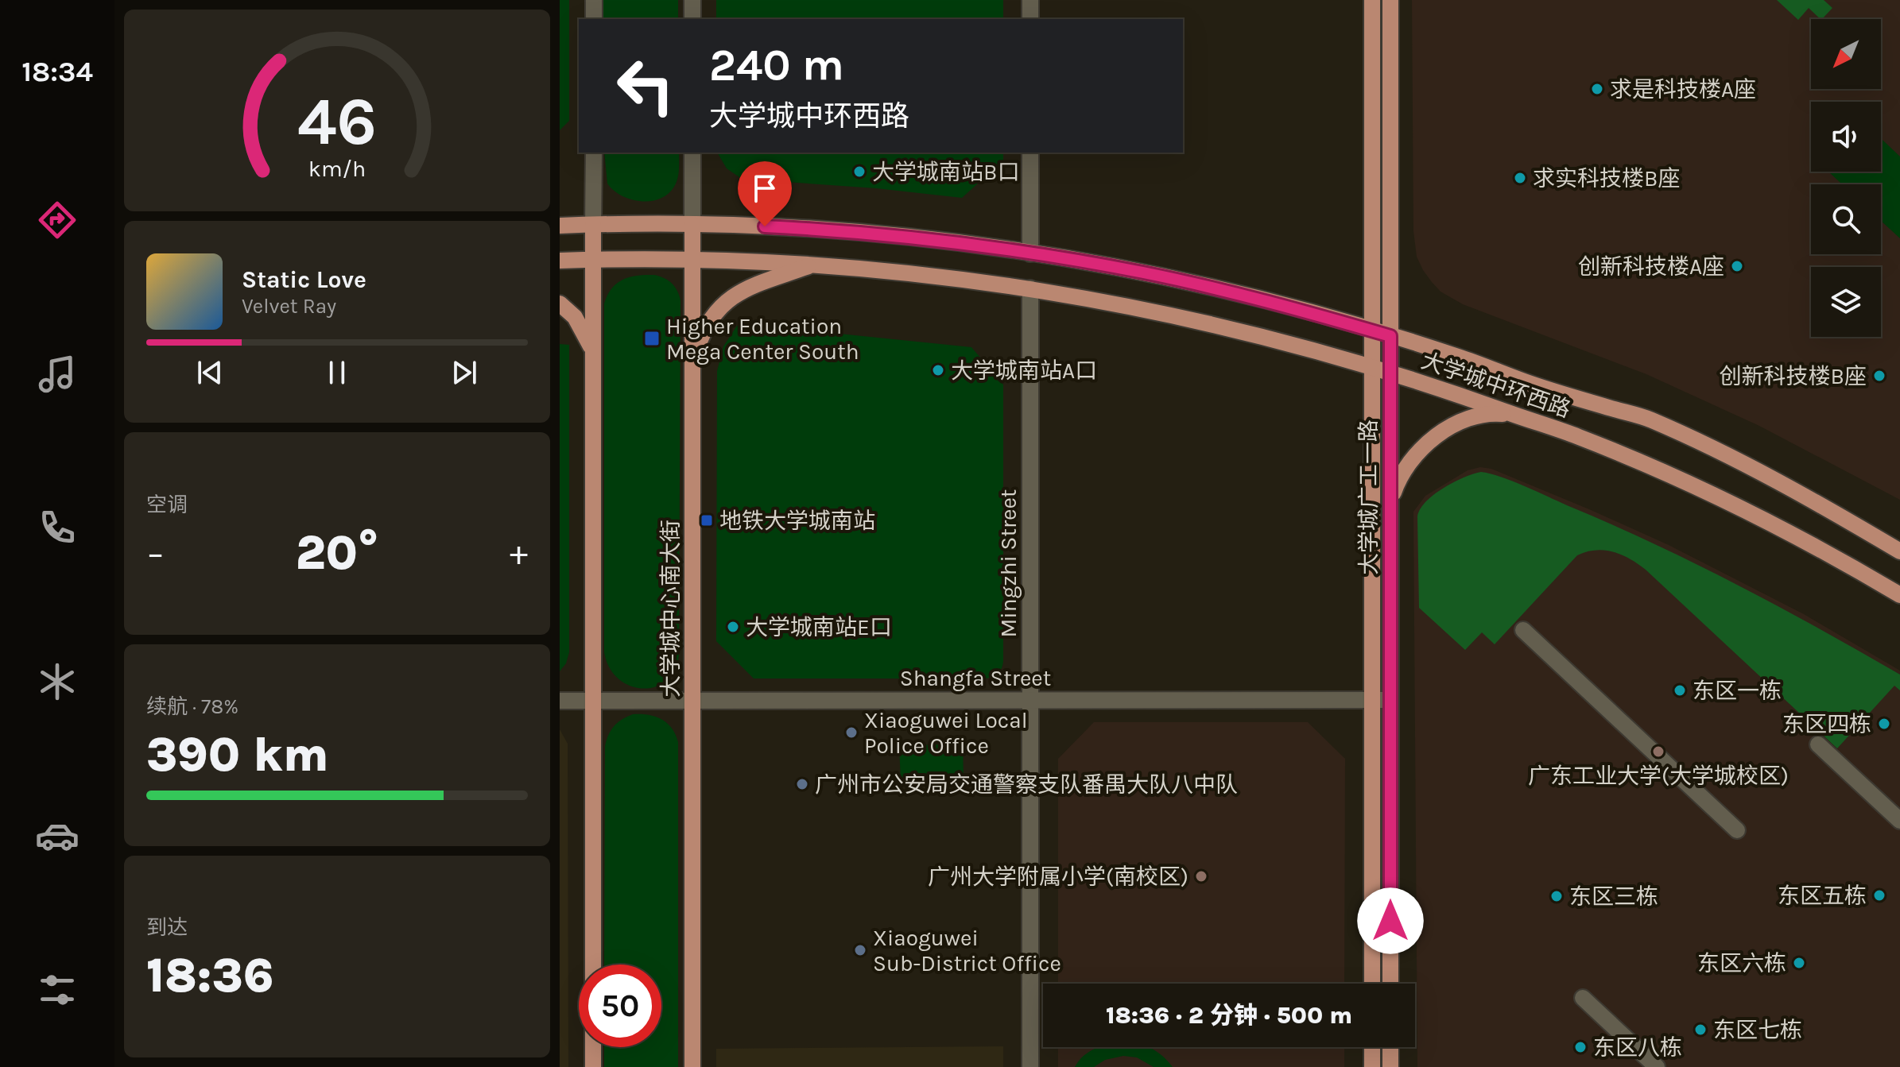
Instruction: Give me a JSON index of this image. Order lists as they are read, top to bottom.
{
  "streets": {
    "main road": ["大学城中环西路", "大学城广工一路", "大学城中心南大街"],
    "street": ["Mingzhi Street", "Shangfa Street"]
  },
  "crossings": [
    ["大学城中环西路", "大学城广工一路"],
    ["大学城中环西路", "Mingzhi Street"],
    ["大学城中环西路", "大学城中心南大街"],
    ["大学城广工一路", "Shangfa Street"],
    ["Mingzhi Street", "Shangfa Street"],
    ["大学城中心南大街", "Shangfa Street"]
  ],
  "places": {
    "other": [
      "求是科技楼A座",
      "大学城南站B口",
      "求实科技楼B座",
      "创新科技楼A座",
      "大学城南站A口",
      "创新科技楼B座",
      "大学城南站E口",
      "东区一栋",
      "东区四栋",
      "Xiaoguwei Local Police Office",
      "广东工业大学(大学城校区)",
      "广州市公安局交通警察支队番禺大队八中队",
      "广州大学附属小学(南校区)",
      "东区五栋",
      "东区三栋",
      "Xiaoguwei Sub-District Office",
      "东区六栋",
      "东区七栋",
      "东区八栋"
    ],
    "transit": ["Higher Education Mega Center South", "地铁大学城南站"]
  },
  "north": "bottom left",
  "page": {
    "tabs": "18:34",
    "turn": ["240 m", "大学城中环西路"],
    "song": ["Static Love", "Velvet Ray"],
    "tile": [
      "空调",
      ["续航 · 78%", "390 km"],
      ["到达", "18:36"]
    ],
    "heat": ["−", "20°", "+"],
    "limit": "50",
    "trip": "18:36 · 2 分钟 · 500 m",
    "gauge": ["46", "km/h"]
  }
}
